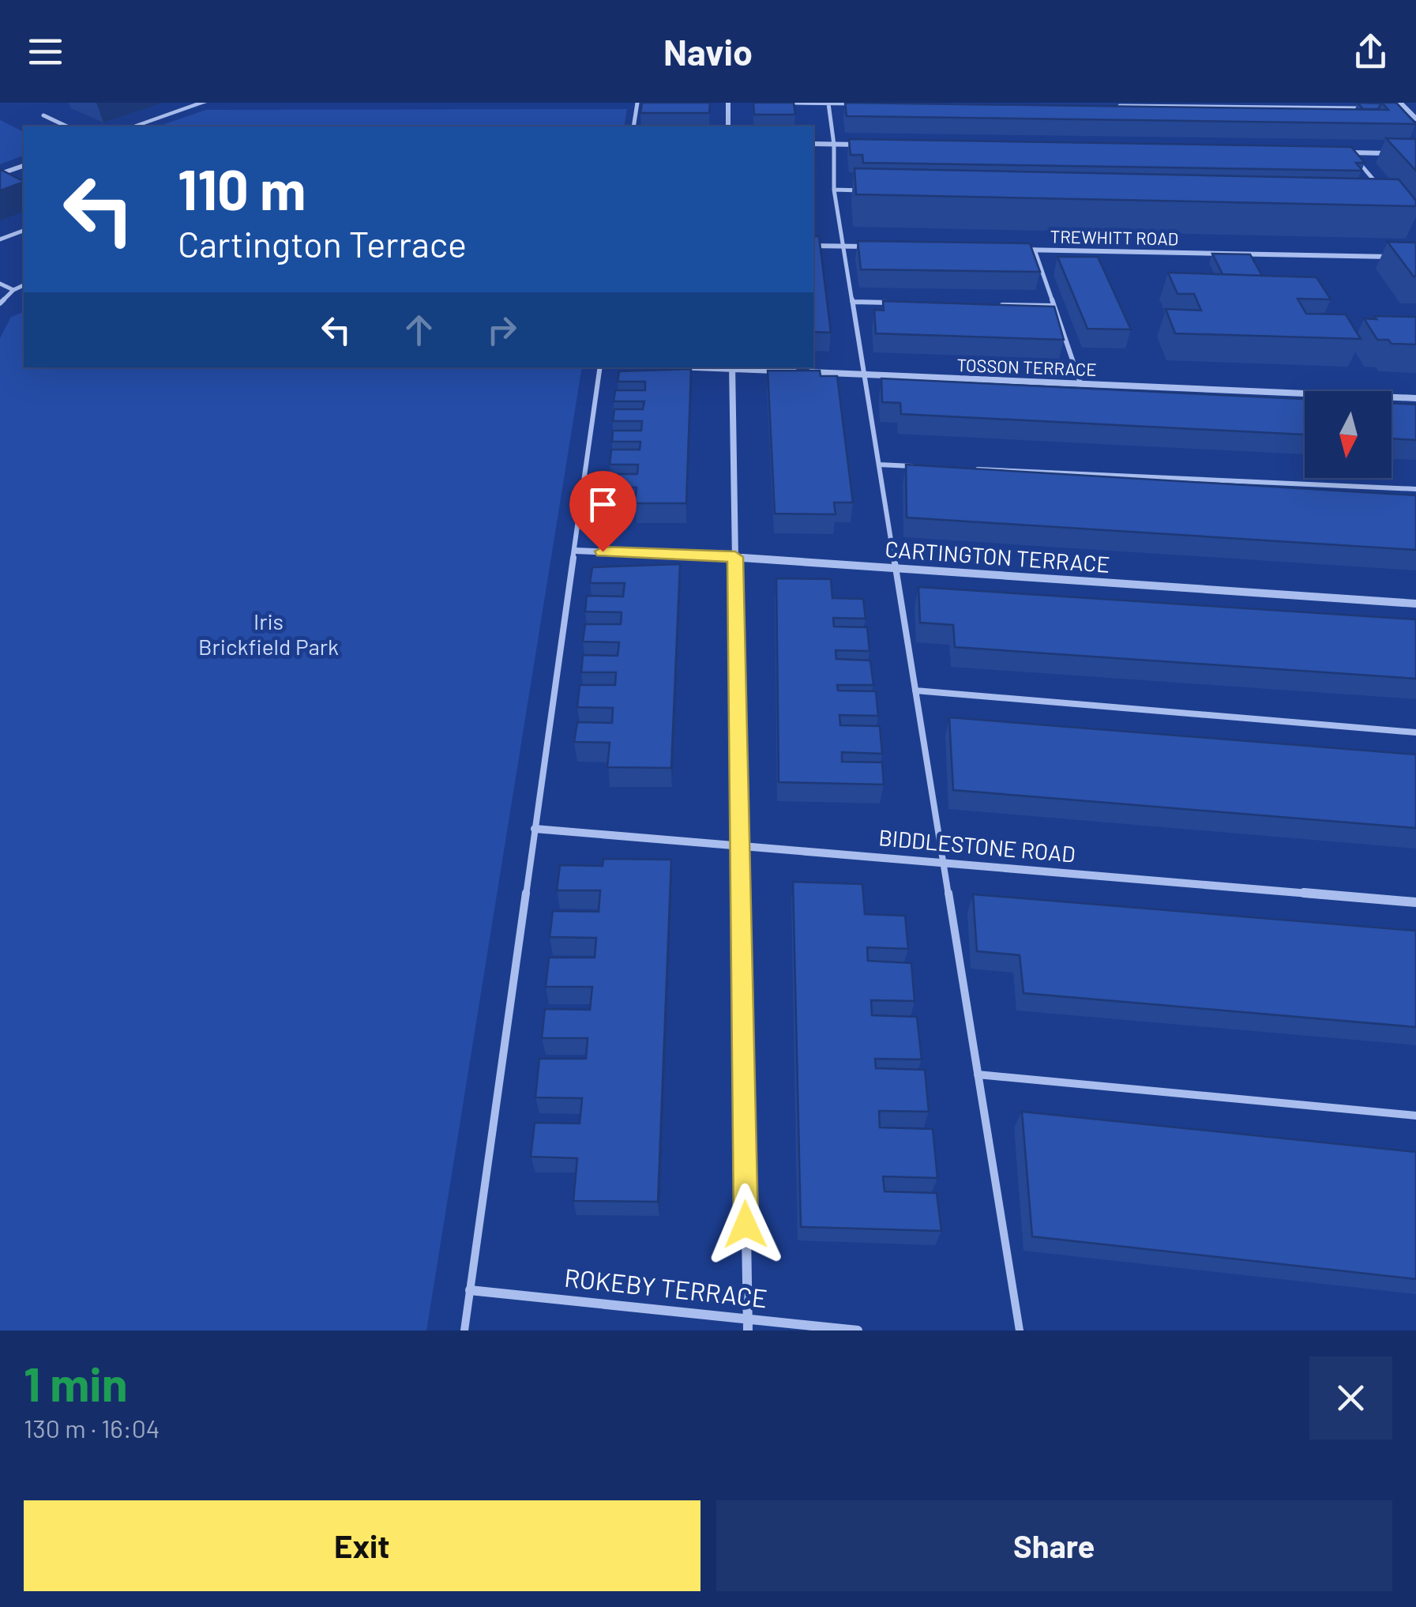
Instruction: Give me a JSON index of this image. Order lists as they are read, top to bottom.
{
  "streets": {
    "street": [
      "TREWHITT ROAD",
      "TOSSON TERRACE",
      "CARTINGTON TERRACE",
      "BIDDLESTONE ROAD",
      "ROKEBY TERRACE"
    ]
  },
  "parks": ["Iris Brickfield Park"],
  "north": "bottom",
  "page": {
    "header": "Navio",
    "turn": ["110 m", "Cartington Terrace"],
    "heading": ["1 min", "130 m · 16:04"],
    "buttons": ["Exit", "Share"]
  }
}
